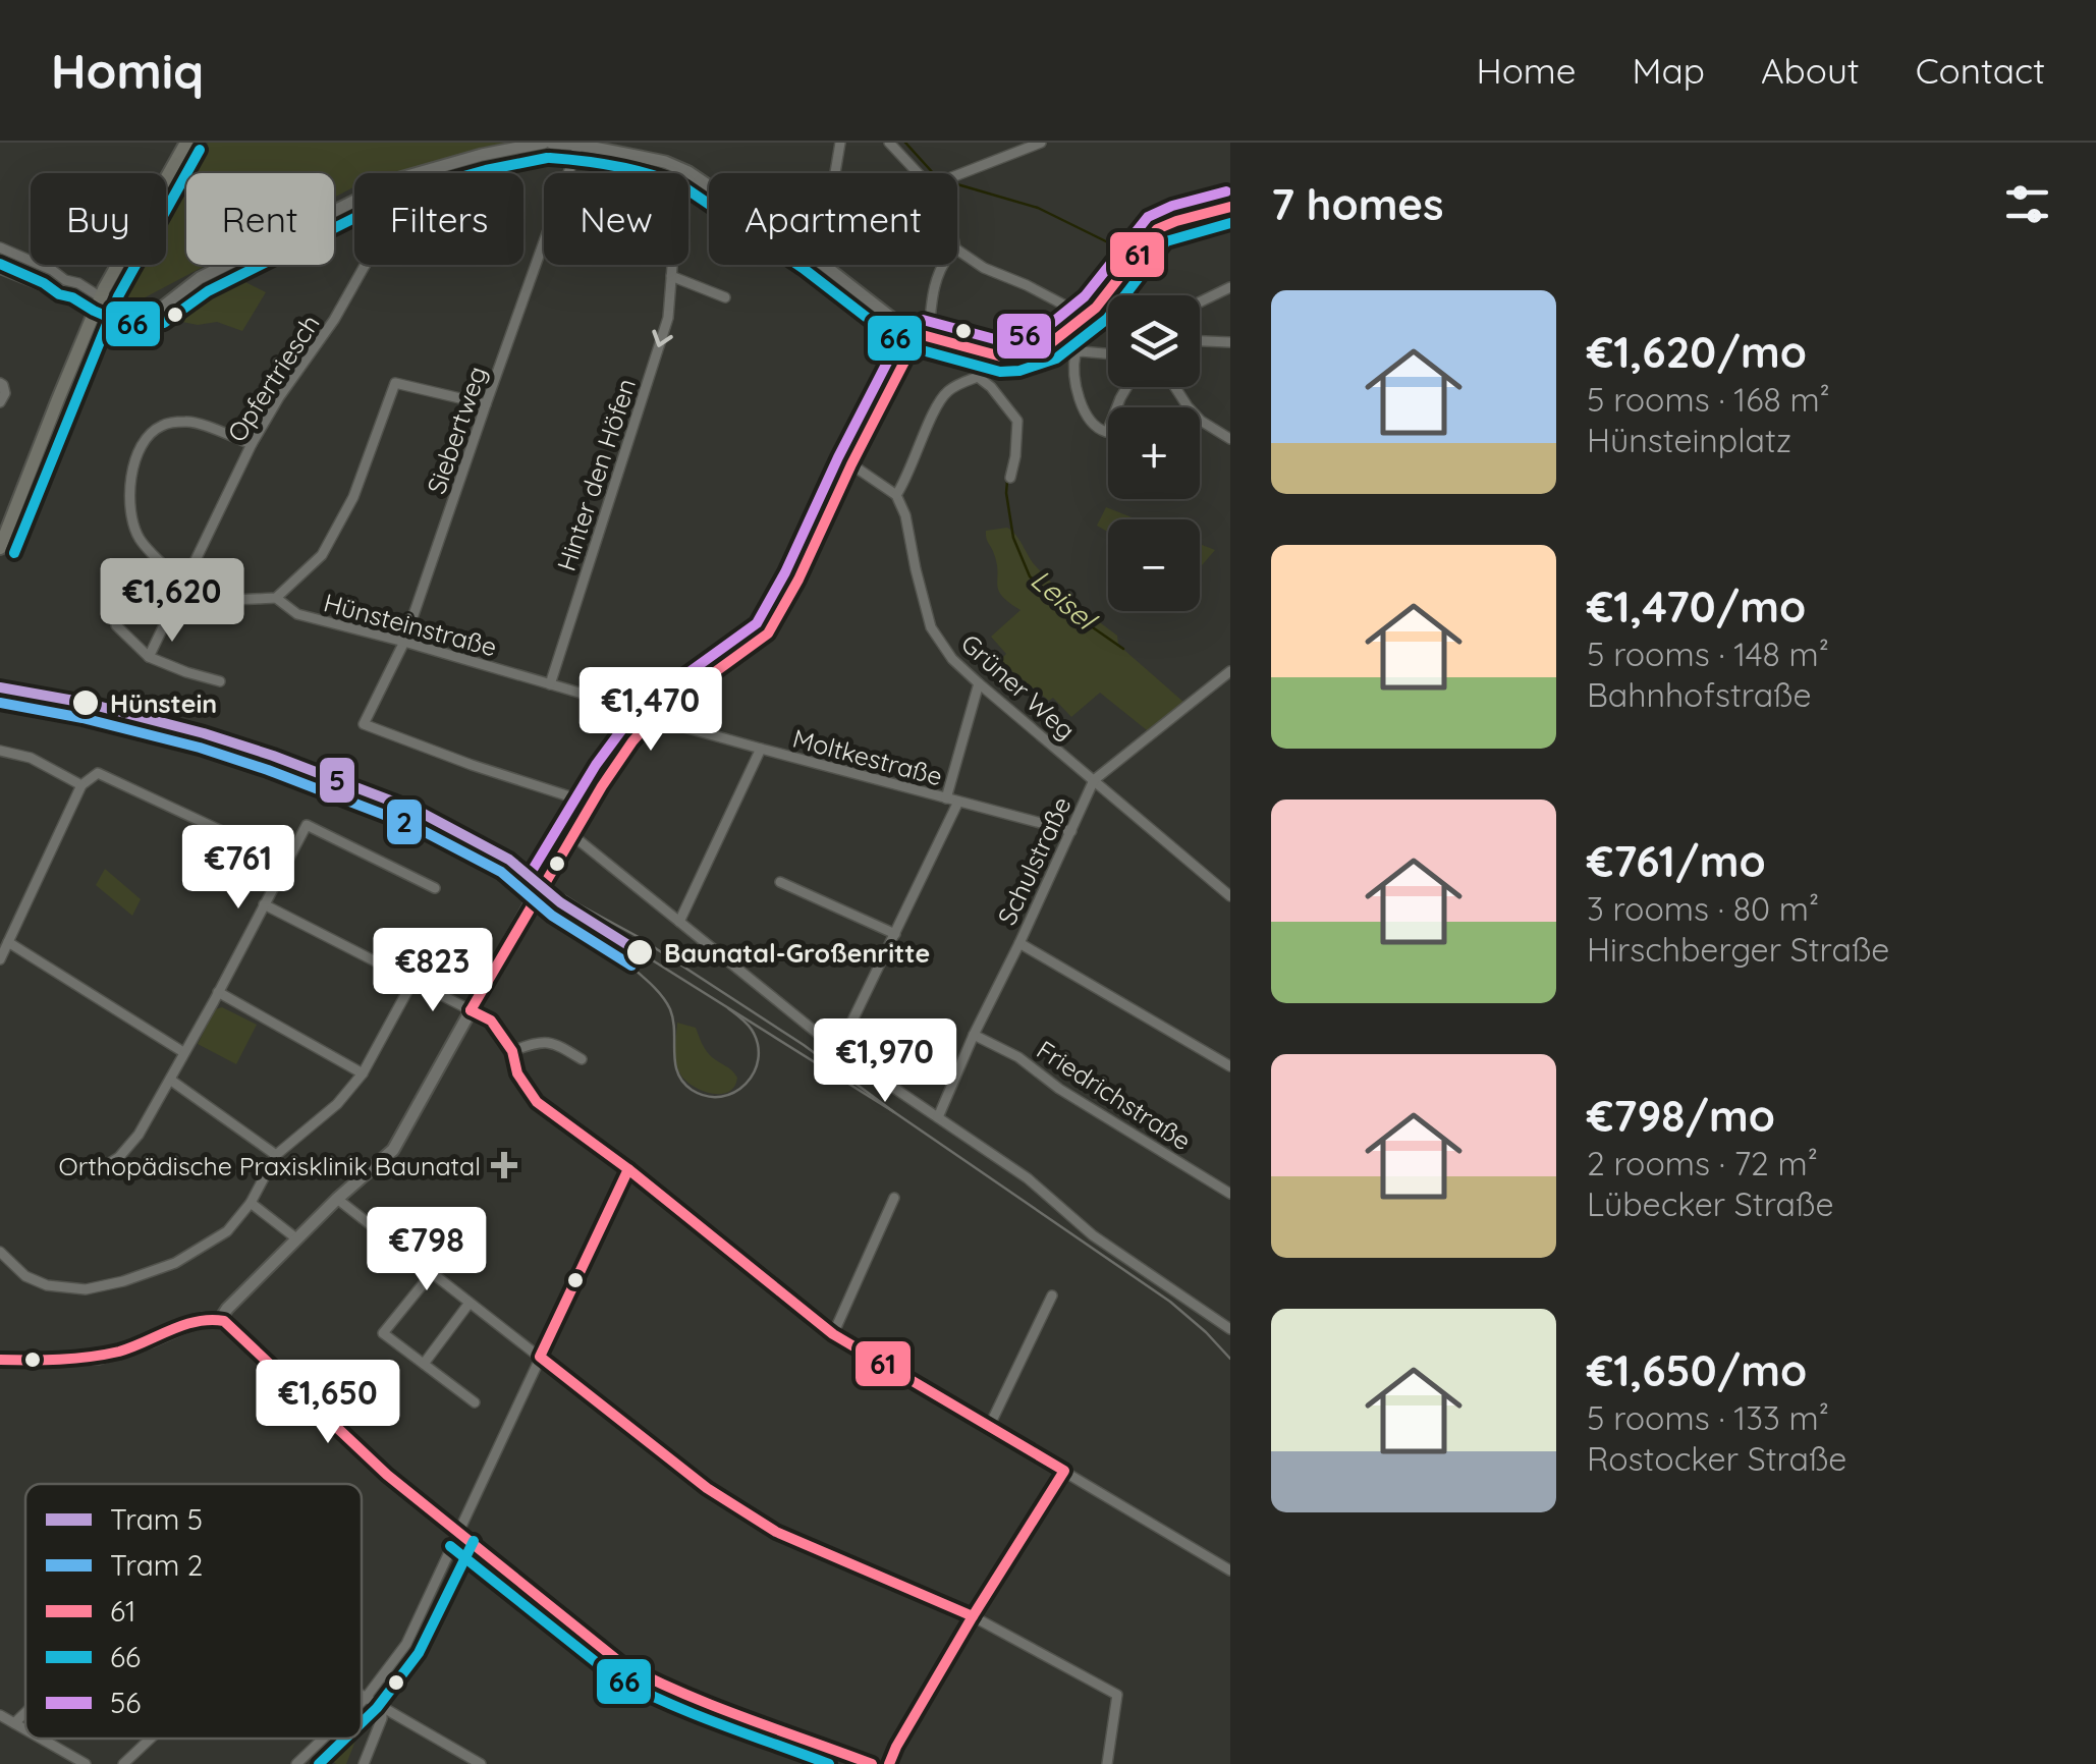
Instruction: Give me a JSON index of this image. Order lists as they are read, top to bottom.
{
  "streets": {
    "street": [
      "Opfertriesch",
      "Siebertweg",
      "Hinter den Höfen",
      "Hünsteinstraße",
      "Grüner Weg",
      "Moltkestraße",
      "Schulstraße",
      "Friedrichstraße"
    ]
  },
  "crossings": [
    ["Siebertweg", "Hünsteinstraße"],
    ["Hinter den Höfen", "Hünsteinstraße"],
    ["Hünsteinstraße", "Moltkestraße"],
    ["Grüner Weg", "Schulstraße"],
    ["Moltkestraße", "Schulstraße"],
    ["Schulstraße", "Friedrichstraße"]
  ],
  "one_way": ["Hinter den Höfen"],
  "water": ["Leisel"],
  "places": {
    "other": ["Hünstein", "Baunatal-Großenritte"],
    "health": ["Orthopädische Praxisklinik Baunatal"]
  },
  "lines": [
    "transit line 66",
    "transit line 56",
    "transit line 61",
    "tram line 5",
    "tram line 2"
  ],
  "legend": [
    "Tram 5",
    "Tram 2",
    "61",
    "66",
    "56"
  ],
  "page": {
    "header": "Homiq",
    "nav": [
      "Home",
      "Map",
      "About",
      "Contact"
    ],
    "heading": "7 homes",
    "chip": [
      "Buy",
      "Rent",
      "Filters",
      "New",
      "Apartment"
    ],
    "list": [
      {
        "name": "€1,620/mo",
        "note": "5 rooms · 168 m² · Hünsteinplatz"
      },
      {
        "name": "€1,470/mo",
        "note": "5 rooms · 148 m² · Bahnhofstraße"
      },
      {
        "name": "€761/mo",
        "note": "3 rooms · 80 m² · Hirschberger Straße"
      },
      {
        "name": "€798/mo",
        "note": "2 rooms · 72 m² · Lübecker Straße"
      },
      {
        "name": "€1,650/mo",
        "note": "5 rooms · 133 m² · Rostocker Straße"
      }
    ],
    "map_buttons": ["+", "−"],
    "price": [
      "€1,620",
      "€1,470",
      "€761",
      "€823",
      "€1,970",
      "€798",
      "€1,650"
    ]
  }
}
